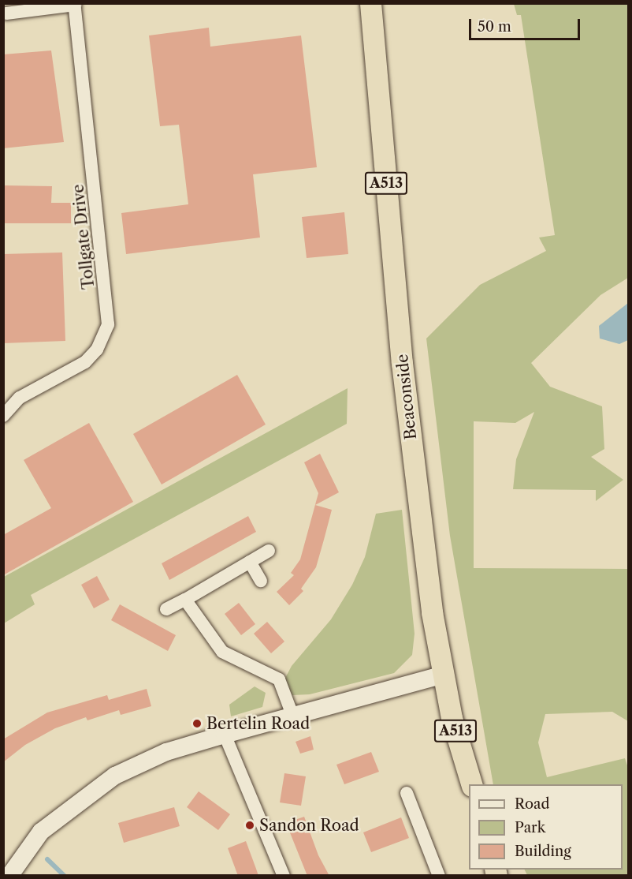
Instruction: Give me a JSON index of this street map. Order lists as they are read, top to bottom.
{
  "streets": {
    "highway": ["A513", "Beaconside"],
    "street": ["Tollgate Drive"]
  },
  "places": ["Bertelin Road", "Sandon Road"],
  "legend": ["Road", "Park", "Building"],
  "scale_bar": "50 m"
}
